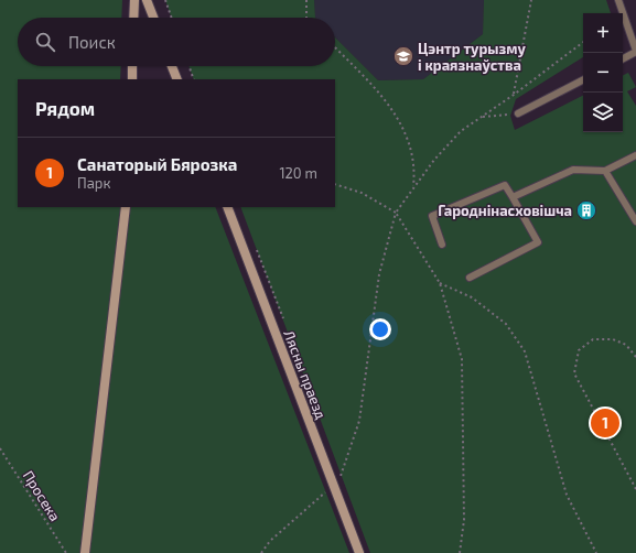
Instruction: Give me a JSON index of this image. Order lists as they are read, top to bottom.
{
  "streets": {
    "street": ["Лясны праезд"],
    "path": ["Просека"]
  },
  "places": {
    "school or university": ["Цэнтр турызму і краязнаўства"],
    "building": ["Гароднінасховішча"]
  },
  "page": {
    "map_buttons": ["+", "−"],
    "search": "Поиск",
    "heading": "Рядом",
    "list": [
      {
        "mark": "1",
        "name": "Санаторый Бярозка",
        "note": "Парк",
        "value": "120 m"
      }
    ],
    "pins": "1"
  }
}
